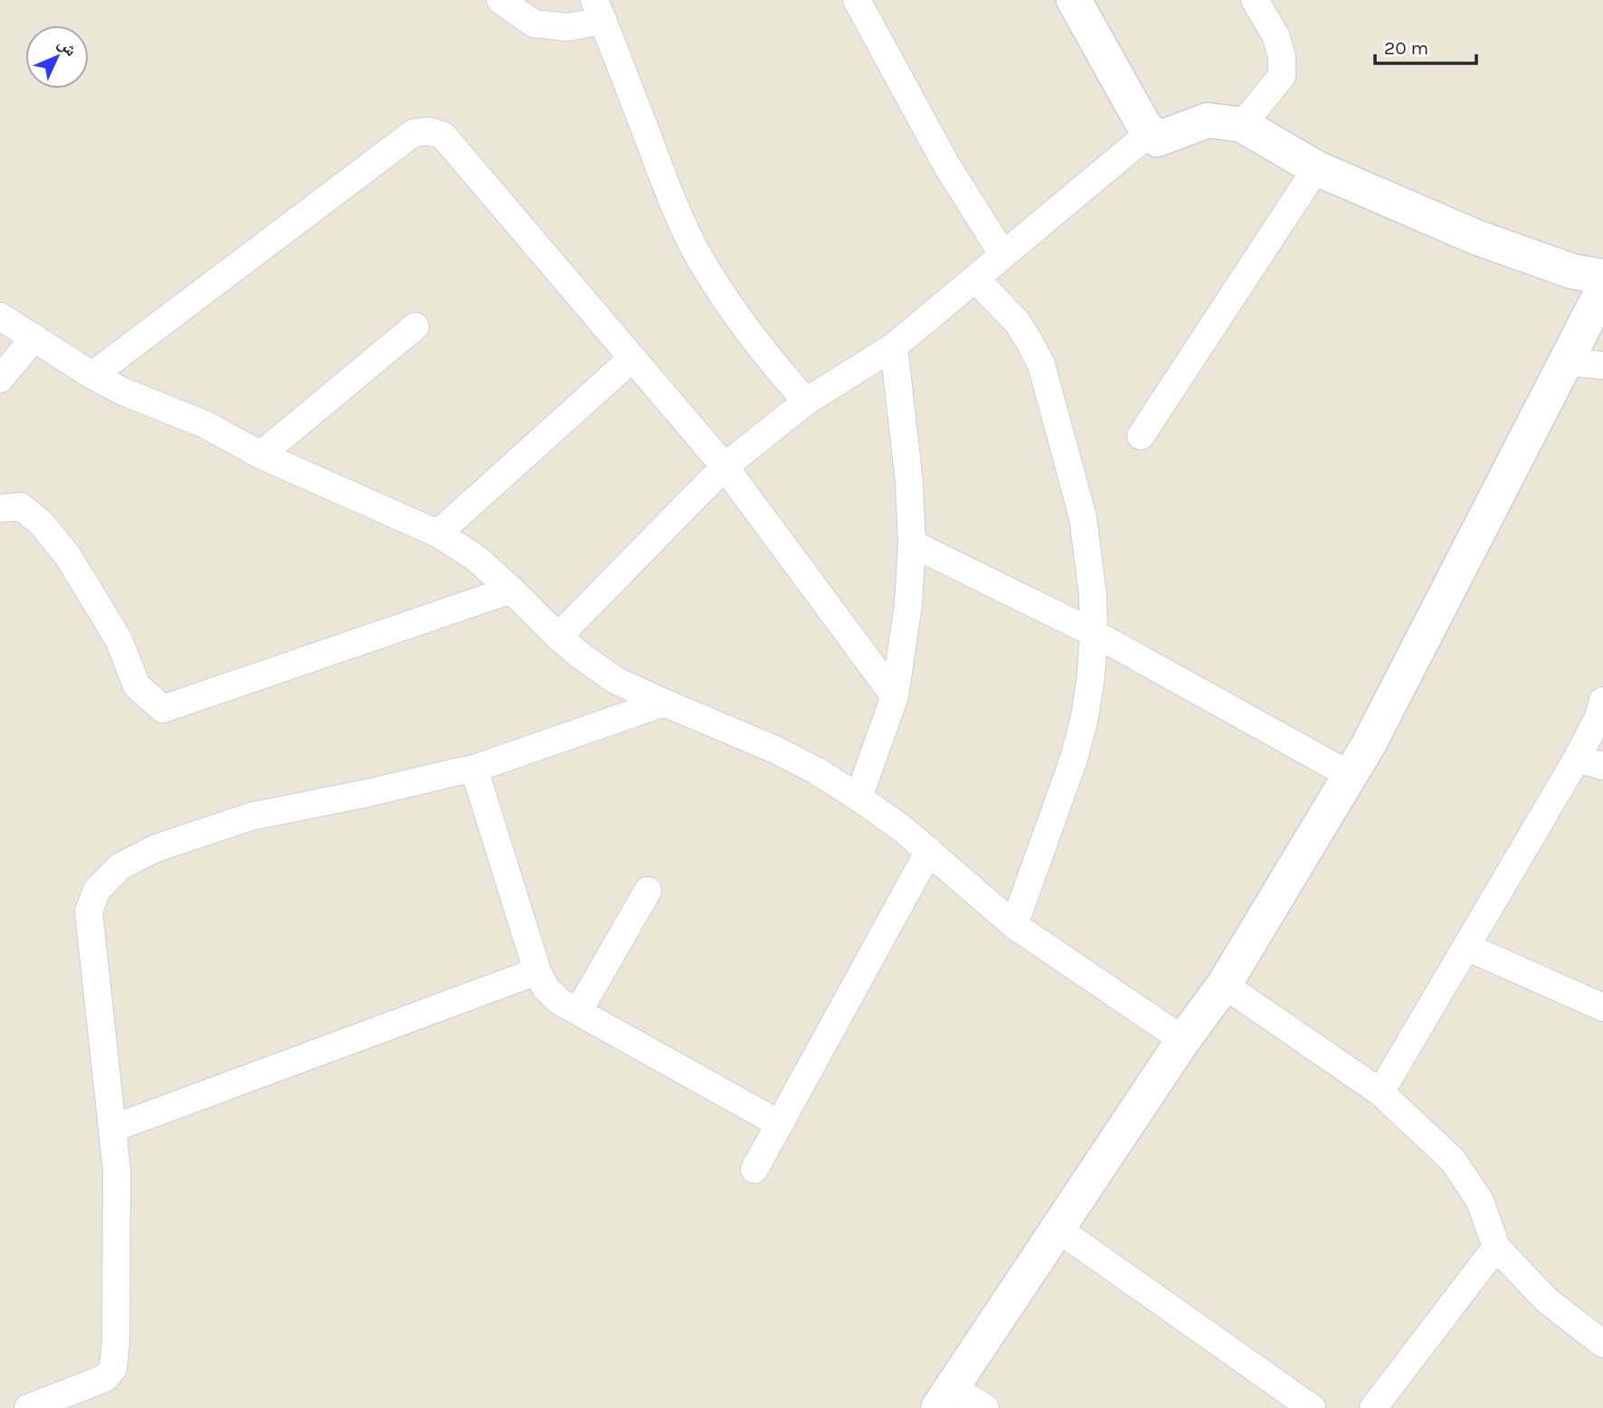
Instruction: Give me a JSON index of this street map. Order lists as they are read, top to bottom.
{
  "scale_bar": "20 m",
  "north": "top right"
}
